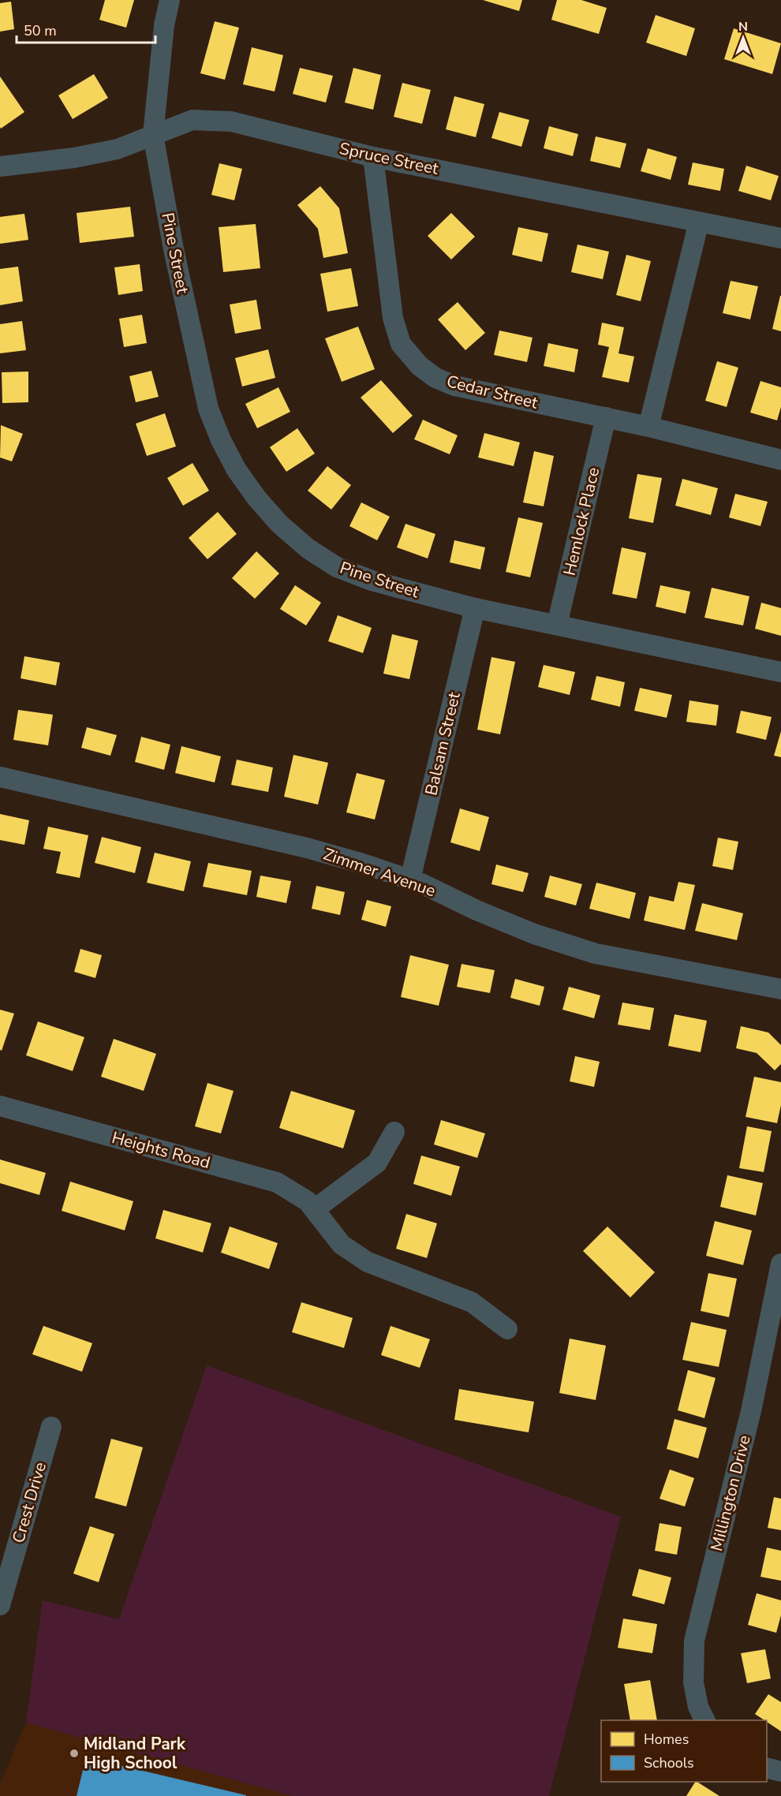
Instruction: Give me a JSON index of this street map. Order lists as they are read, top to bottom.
{
  "streets": {
    "street": [
      "Spruce Street",
      "Pine Street",
      "Cedar Street",
      "Hemlock Place",
      "Balsam Street",
      "Zimmer Avenue",
      "Heights Road",
      "Millington Drive",
      "Crest Drive"
    ]
  },
  "crossings": [
    ["Spruce Street", "Pine Street"],
    ["Spruce Street", "Cedar Street"],
    ["Pine Street", "Hemlock Place"],
    ["Pine Street", "Balsam Street"],
    ["Cedar Street", "Hemlock Place"],
    ["Balsam Street", "Zimmer Avenue"]
  ],
  "places": ["Midland Park High School"],
  "legend": ["Homes", "Schools"],
  "scale_bar": "50 m",
  "north": "top"
}
